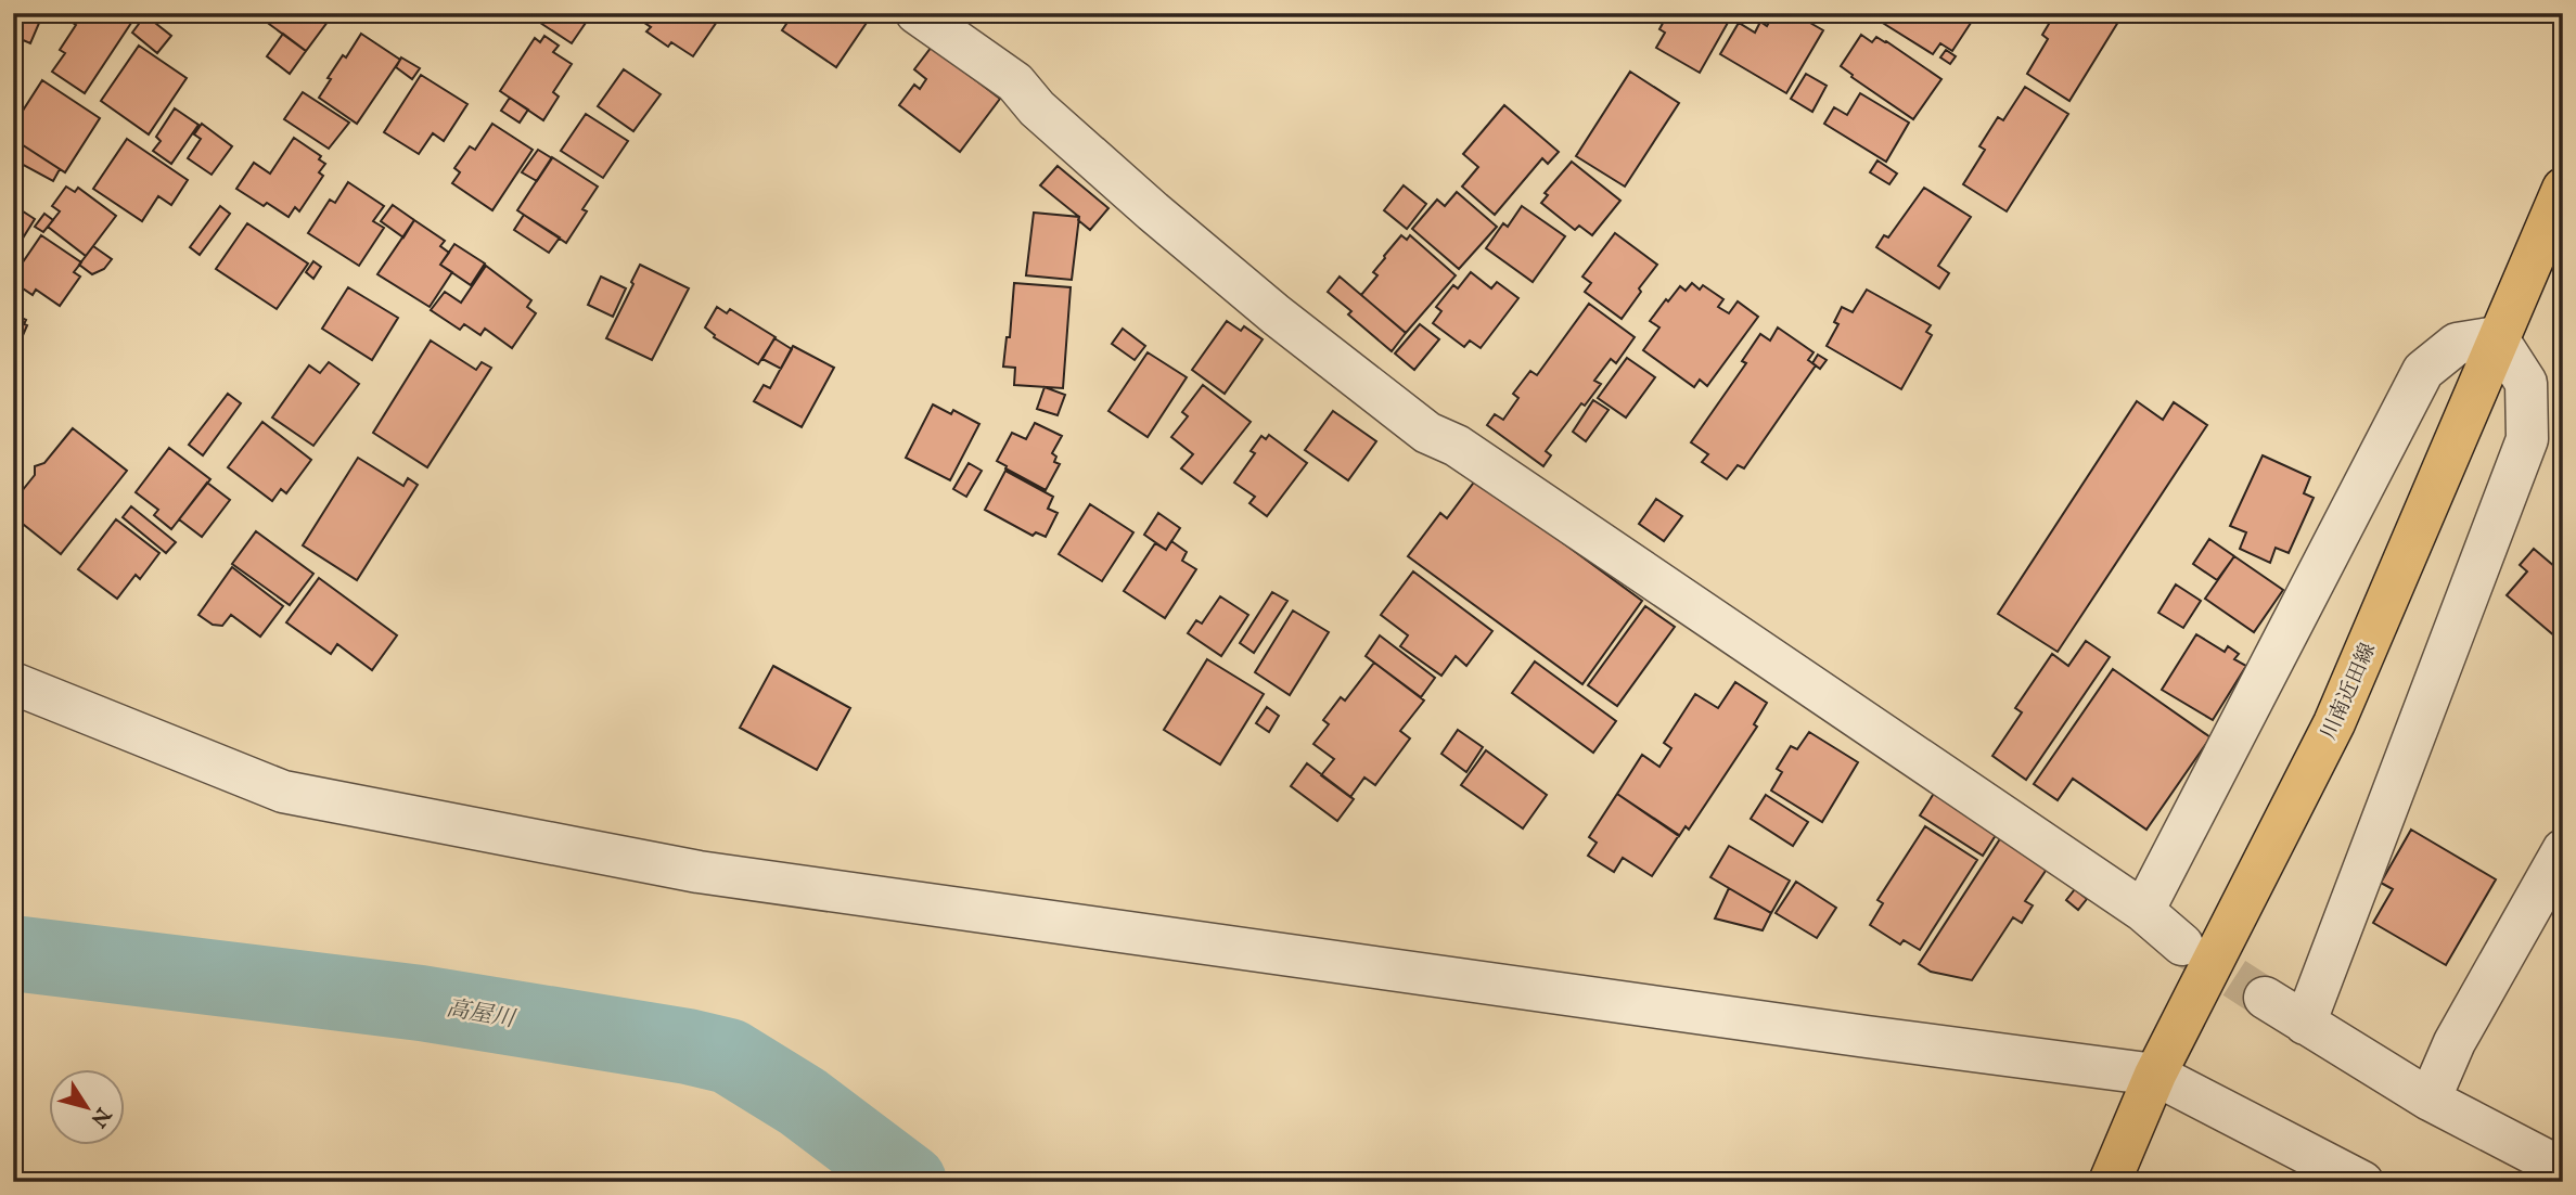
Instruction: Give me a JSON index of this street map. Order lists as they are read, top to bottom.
{
  "streets": {
    "main road": ["川南近田線"]
  },
  "water": ["高屋川"],
  "north": "bottom right"
}
